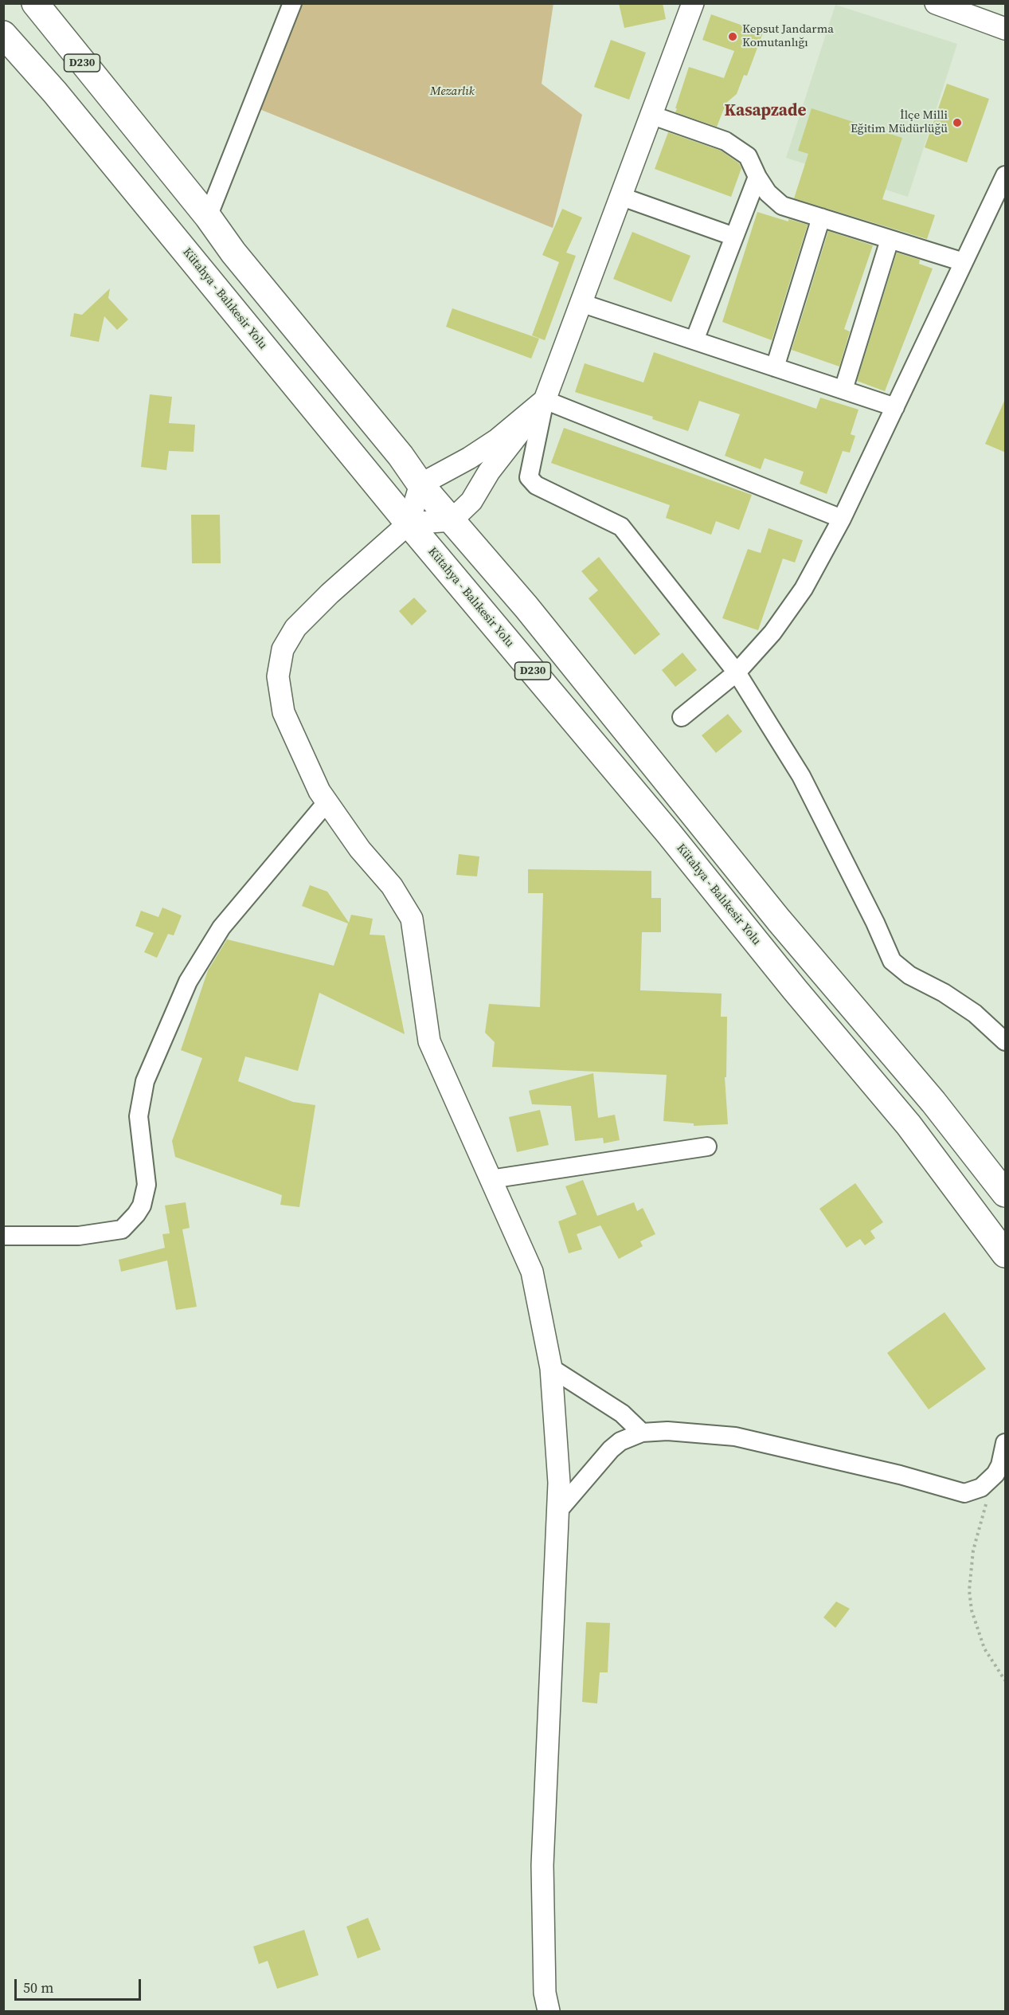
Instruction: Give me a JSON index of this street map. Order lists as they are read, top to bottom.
{
  "streets": {
    "highway": ["D230", "Kütahya - Balıkesir Yolu"]
  },
  "districts": ["Kasapzade"],
  "parks": ["Mezarlık"],
  "places": ["Kepsut Jandarma Komutanlığı", "İlçe Milli Eğitim Müdürlüğü"],
  "scale_bar": "50 m"
}
